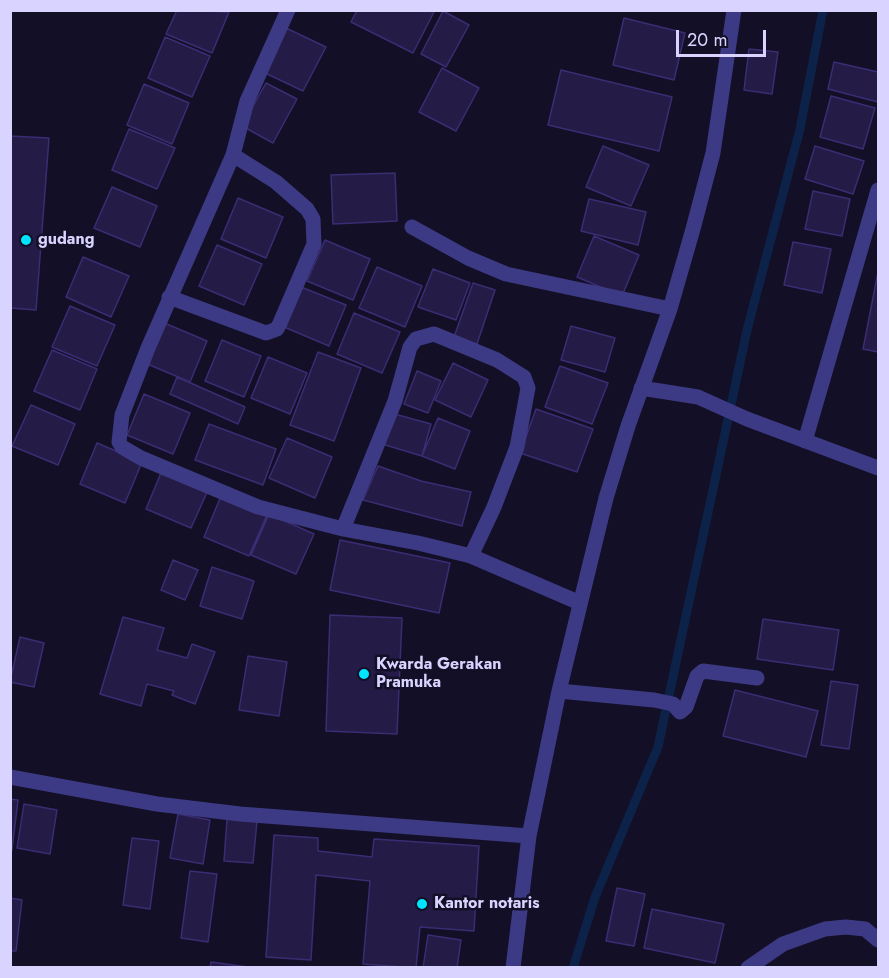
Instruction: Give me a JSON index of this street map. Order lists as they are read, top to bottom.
{
  "places": ["gudang", "Kwarda Gerakan Pramuka", "Kantor notaris"],
  "scale_bar": "20 m"
}
